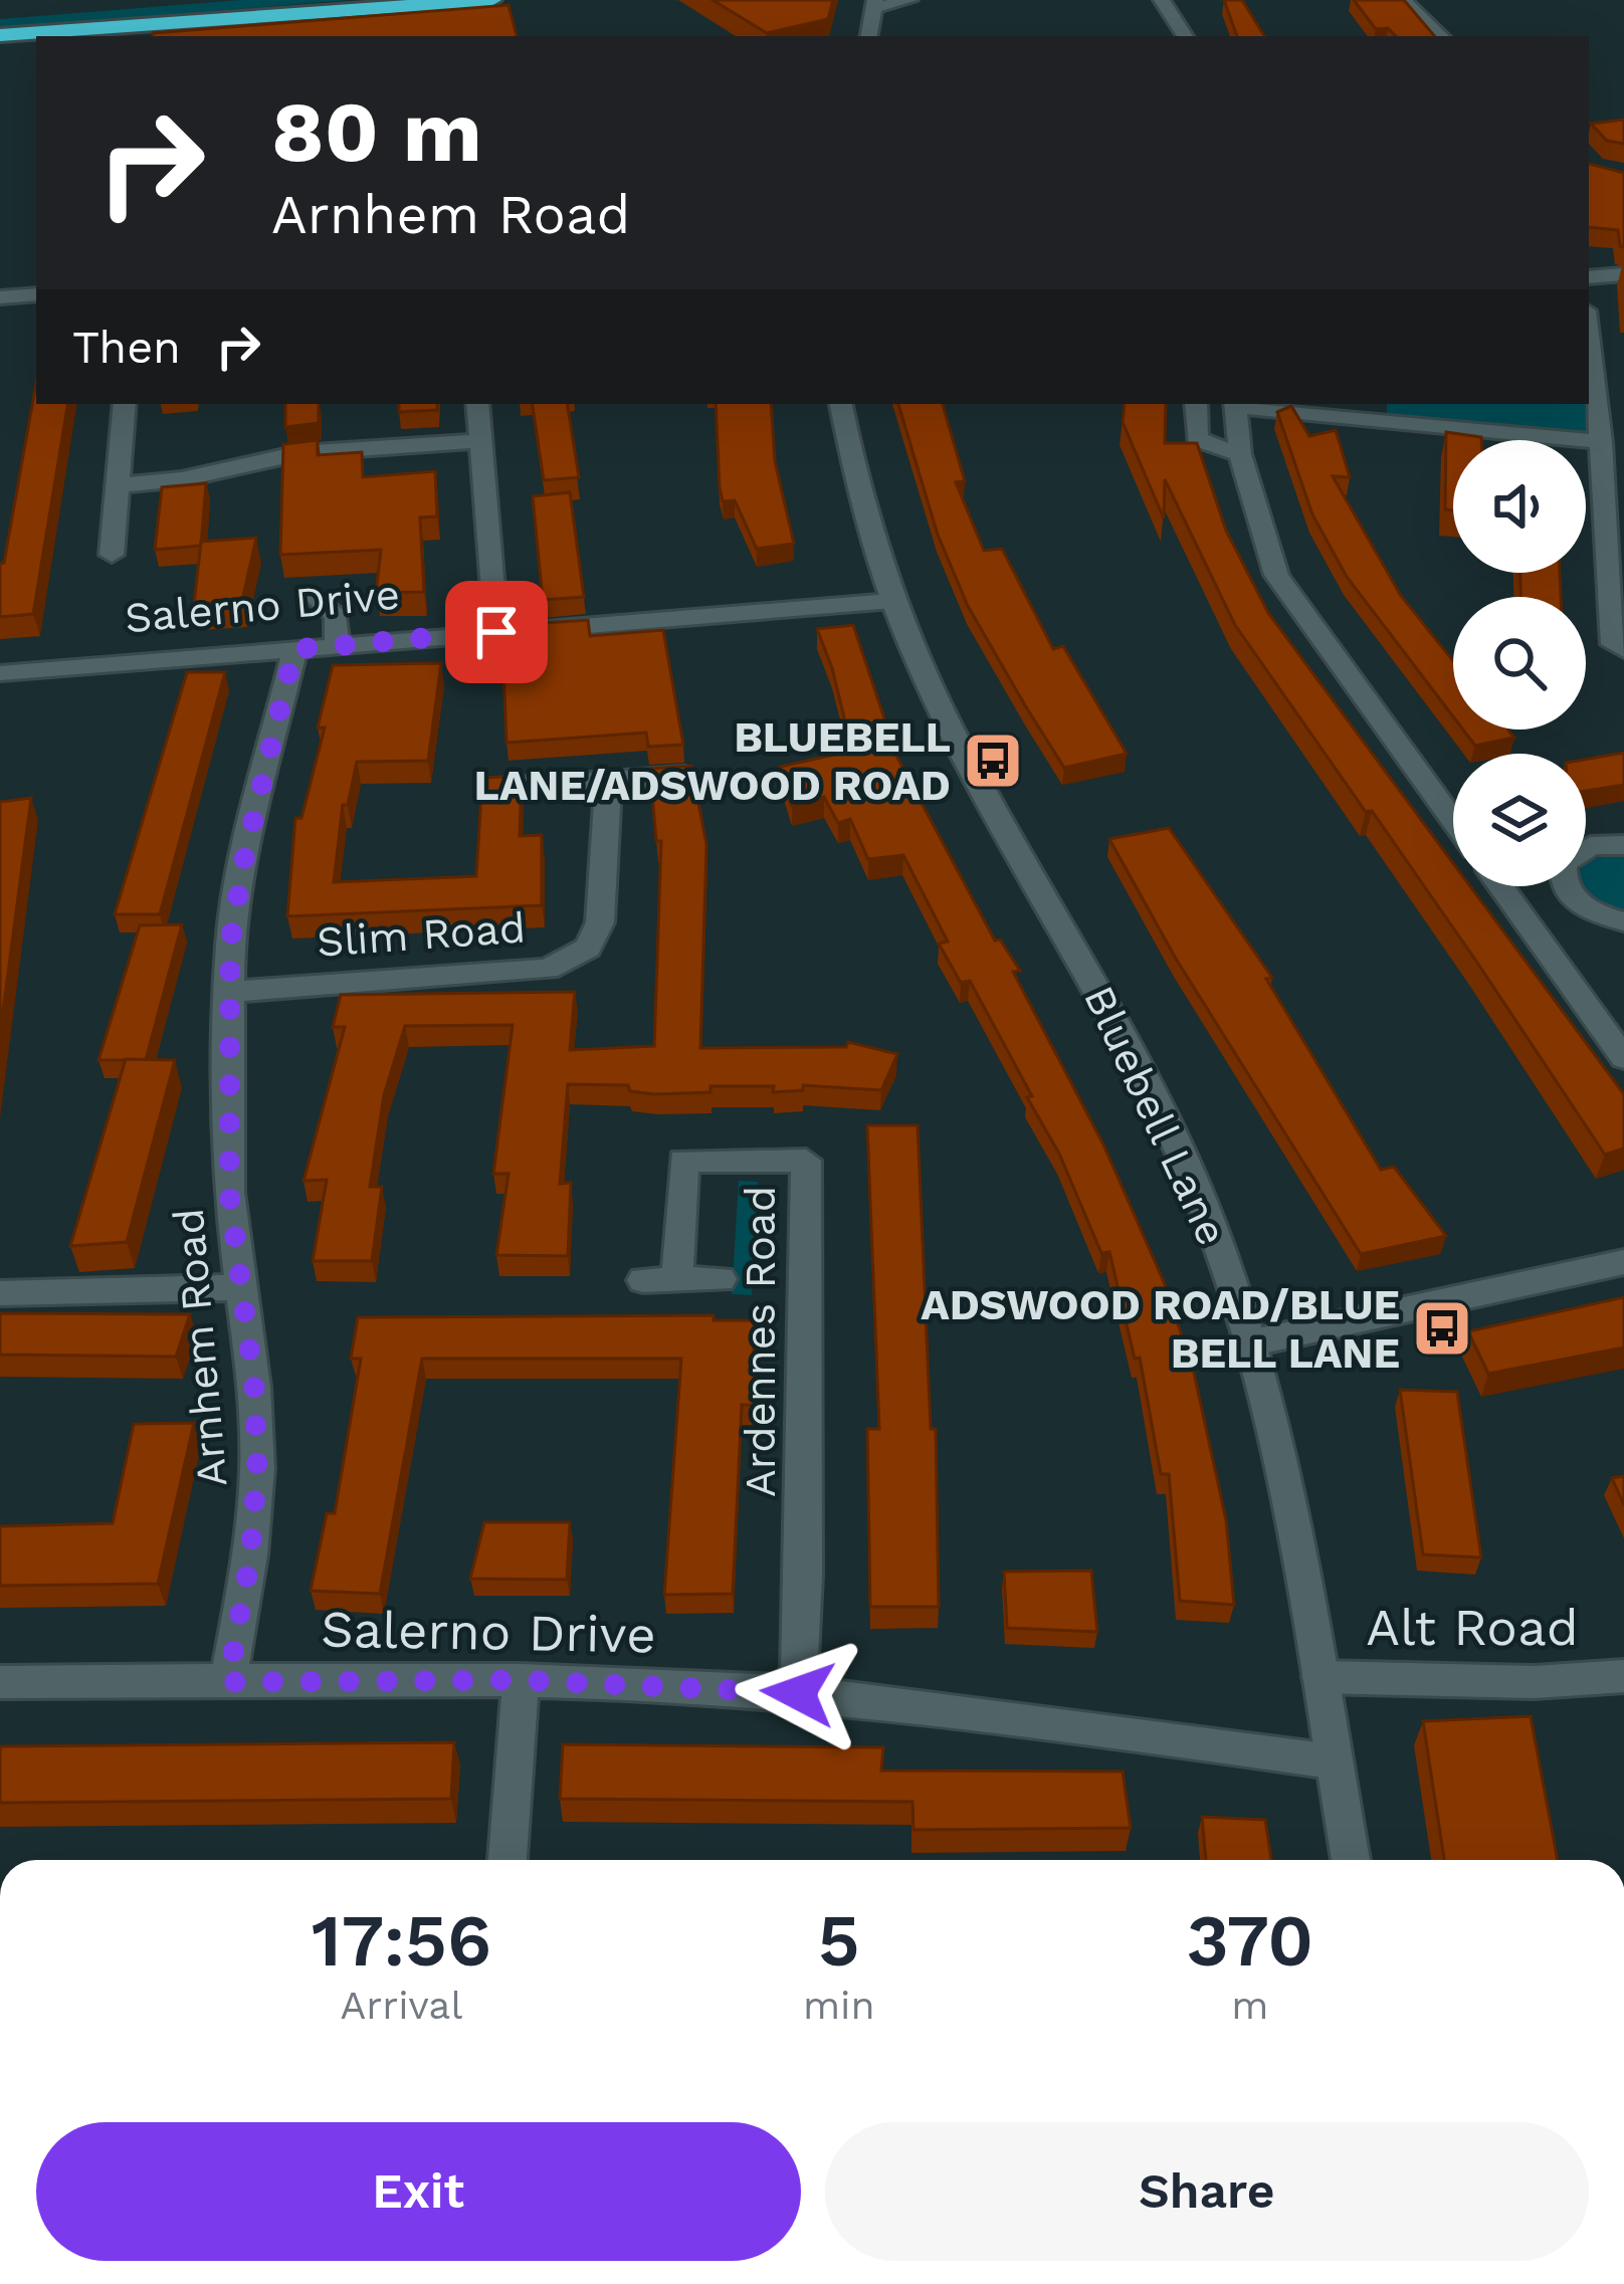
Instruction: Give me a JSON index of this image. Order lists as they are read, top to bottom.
{
  "streets": {
    "street": [
      "Salerno Drive",
      "Slim Road",
      "Bluebell Lane",
      "Ardennes Road",
      "Arnhem Road",
      "Alt Road"
    ]
  },
  "crossings": [
    ["Salerno Drive", "Bluebell Lane"],
    ["Salerno Drive", "Ardennes Road"],
    ["Salerno Drive", "Arnhem Road"],
    ["Slim Road", "Arnhem Road"],
    ["Bluebell Lane", "Alt Road"]
  ],
  "places": {
    "bus stop": ["BLUEBELL LANE/ADSWOOD ROAD", "ADSWOOD ROAD/BLUE BELL LANE"]
  },
  "page": {
    "turn": ["80 m", "Arnhem Road"],
    "then": "Then",
    "eta": [
      "17:56",
      "Arrival",
      "5",
      "min",
      "370",
      "m"
    ],
    "buttons": ["Exit", "Share"]
  }
}
